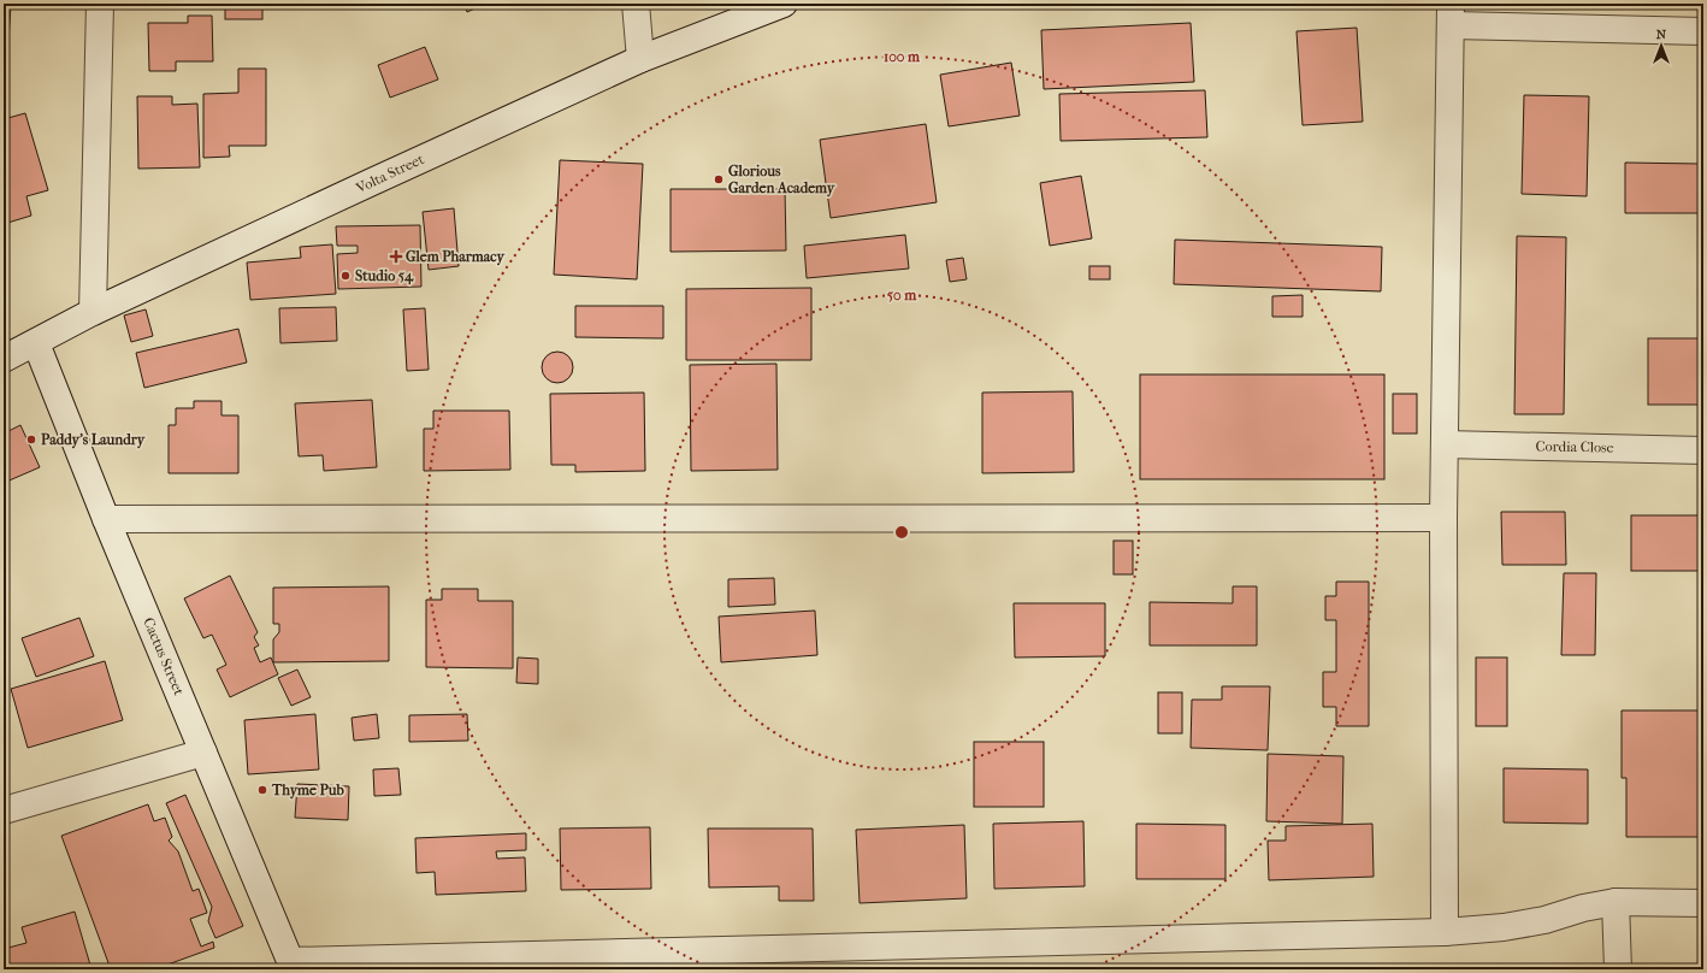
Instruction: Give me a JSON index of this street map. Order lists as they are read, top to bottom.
{
  "streets": {
    "street": ["Volta Street", "Cordia Close", "Cactus Street"]
  },
  "crossings": [
    ["Volta Street", "Cactus Street"]
  ],
  "places": {
    "other": [
      "Glorious Garden Academy",
      "Studio 54",
      "Paddy's Laundry",
      "Thyme Pub"
    ],
    "health": ["Glem Pharmacy"]
  },
  "north": "top",
  "rings": ["100 m", "50 m"]
}
